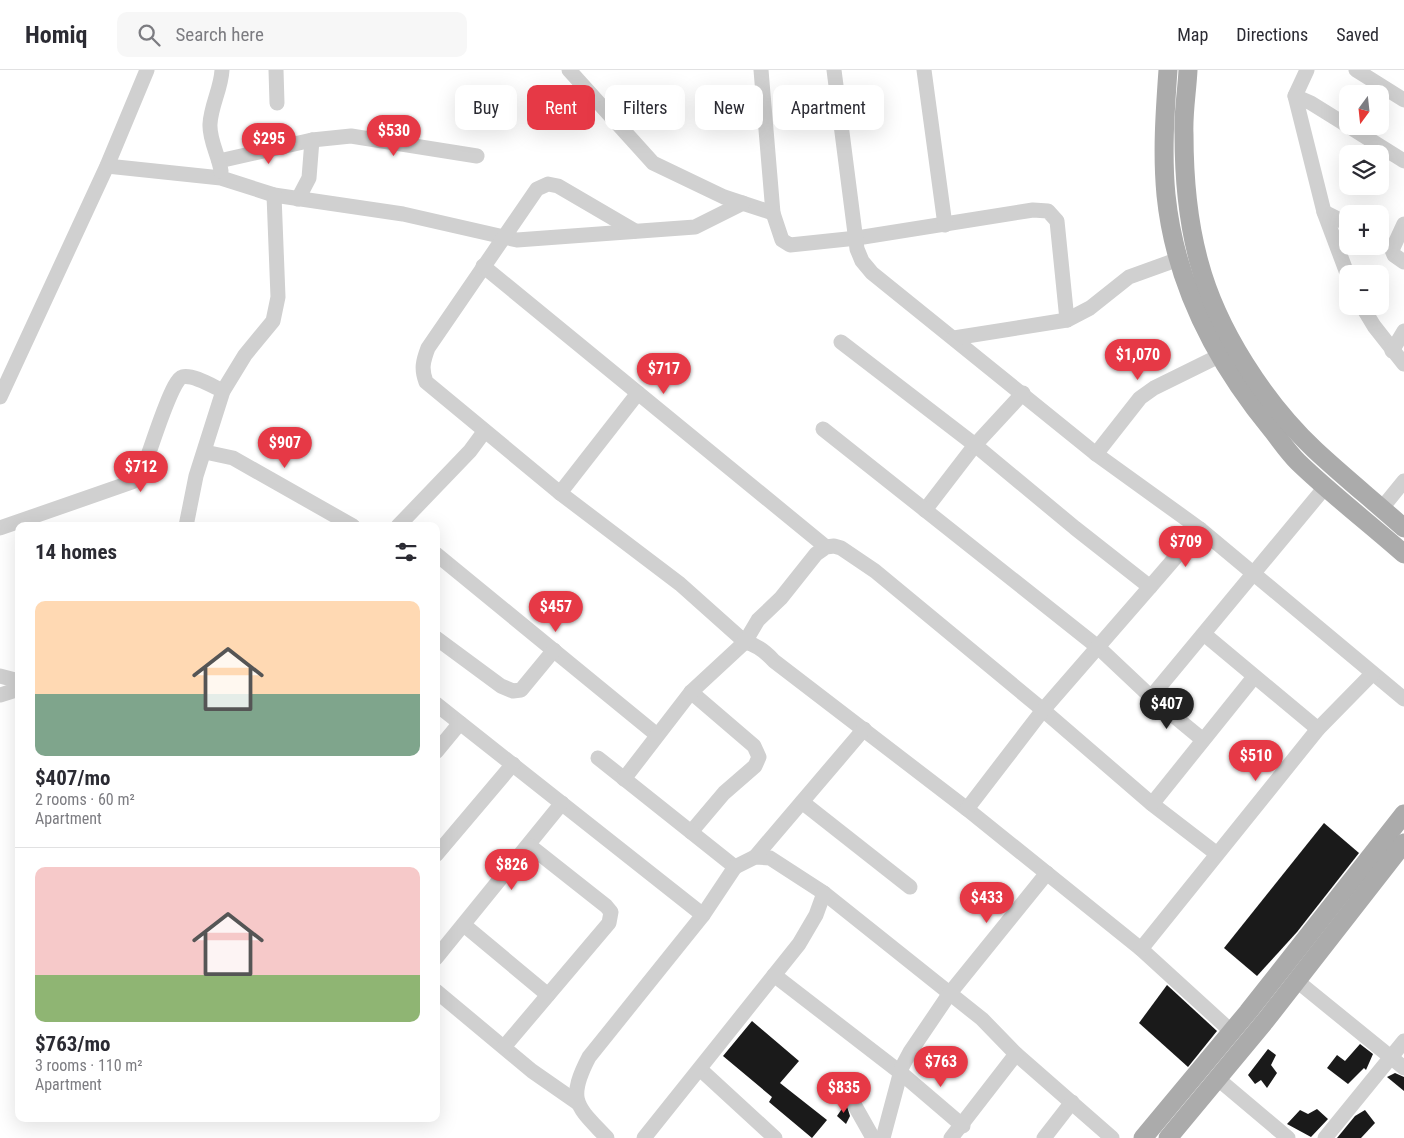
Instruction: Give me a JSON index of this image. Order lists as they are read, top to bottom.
{
  "north": "bottom",
  "page": {
    "header": "Homiq",
    "search": "Search here",
    "nav": ["Map", "Directions", "Saved"],
    "map_buttons": ["+", "−"],
    "chip": [
      "Buy",
      "Rent",
      "Filters",
      "New",
      "Apartment"
    ],
    "price": [
      "$530",
      "$295",
      "$1,070",
      "$717",
      "$907",
      "$712",
      "$709",
      "$457",
      "$407",
      "$510",
      "$826",
      "$433",
      "$763",
      "$835"
    ],
    "heading": "14 homes",
    "list": [
      {
        "name": "$407/mo",
        "note": "2 rooms · 60 m² · Apartment"
      },
      {
        "name": "$763/mo",
        "note": "3 rooms · 110 m² · Apartment"
      }
    ]
  }
}
